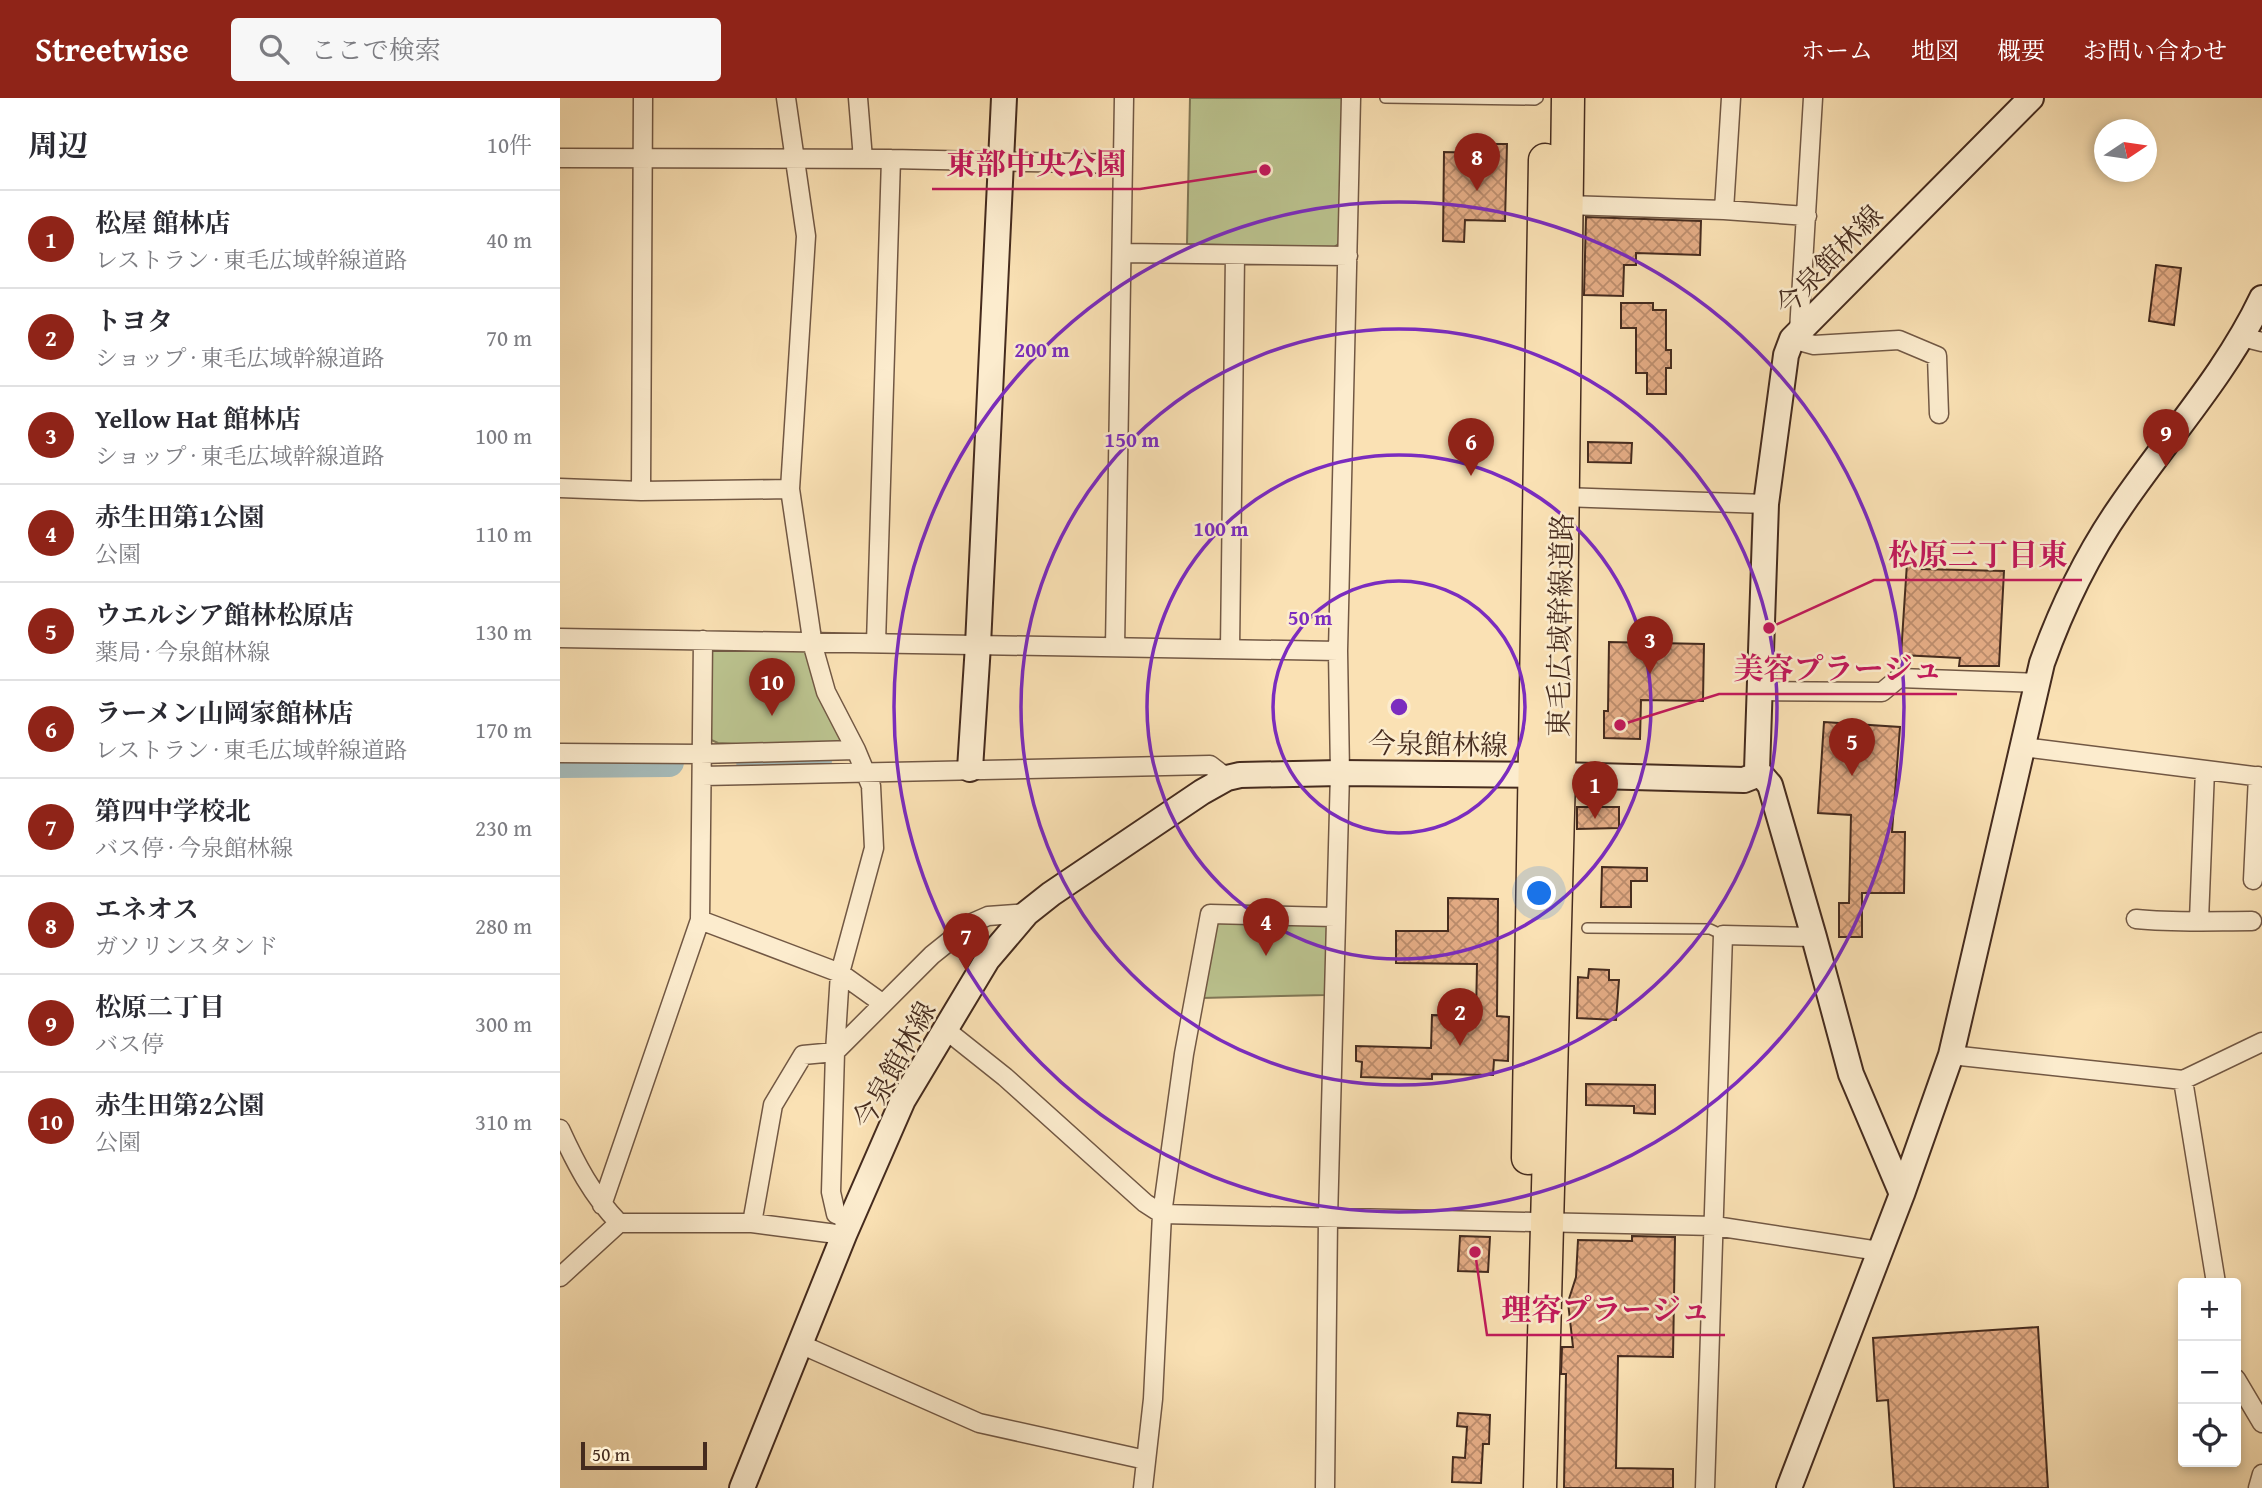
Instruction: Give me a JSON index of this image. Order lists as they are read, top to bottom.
{
  "streets": {
    "highway": ["東毛広域幹線道路"],
    "street": ["今泉館林線"]
  },
  "crossings": [
    ["今泉館林線", "東毛広域幹線道路"]
  ],
  "places": [
    "東部中央公園",
    "松原三丁目東",
    "美容プラージュ",
    "理容プラージュ"
  ],
  "scale_bar": "50 m",
  "north": "right",
  "page": {
    "header": "Streetwise",
    "search": "ここで検索",
    "nav": [
      "ホーム",
      "地図",
      "概要",
      "お問い合わせ"
    ],
    "heading": ["周辺", "10件"],
    "pins": [
      "8",
      "9",
      "6",
      "3",
      "10",
      "5",
      "1",
      "4",
      "7",
      "2"
    ],
    "list": [
      {
        "mark": "1",
        "name": "松屋 館林店",
        "note": "レストラン · 東毛広域幹線道路",
        "value": "40 m"
      },
      {
        "mark": "2",
        "name": "トヨタ",
        "note": "ショップ · 東毛広域幹線道路",
        "value": "70 m"
      },
      {
        "mark": "3",
        "name": "Yellow Hat 館林店",
        "note": "ショップ · 東毛広域幹線道路",
        "value": "100 m"
      },
      {
        "mark": "4",
        "name": "赤生田第1公園",
        "note": "公園",
        "value": "110 m"
      },
      {
        "mark": "5",
        "name": "ウエルシア館林松原店",
        "note": "薬局 · 今泉館林線",
        "value": "130 m"
      },
      {
        "mark": "6",
        "name": "ラーメン山岡家館林店",
        "note": "レストラン · 東毛広域幹線道路",
        "value": "170 m"
      },
      {
        "mark": "7",
        "name": "第四中学校北",
        "note": "バス停 · 今泉館林線",
        "value": "230 m"
      },
      {
        "mark": "8",
        "name": "エネオス",
        "note": "ガソリンスタンド",
        "value": "280 m"
      },
      {
        "mark": "9",
        "name": "松原二丁目",
        "note": "バス停",
        "value": "300 m"
      },
      {
        "mark": "10",
        "name": "赤生田第2公園",
        "note": "公園",
        "value": "310 m"
      }
    ],
    "map_buttons": ["+", "−"],
    "scale": "50 m"
  },
  "rings": [
    "200 m",
    "150 m",
    "100 m",
    "50 m"
  ]
}
